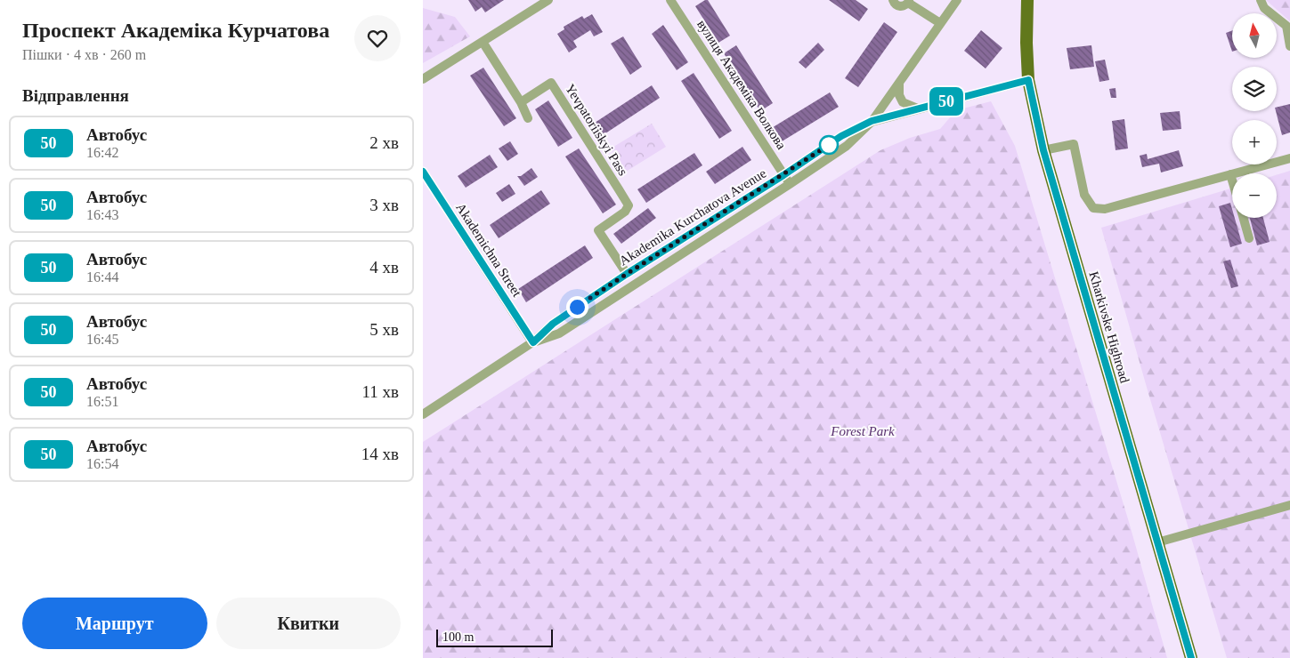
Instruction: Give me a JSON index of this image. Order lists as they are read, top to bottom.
{
  "streets": {
    "main road": ["Kharkivske Highroad"],
    "street": [
      "вулиця Академіка Волкова",
      "Yevpatoriiskyi Pass",
      "Akademika Kurchatova Avenue",
      "Akademichna Street"
    ]
  },
  "crossings": [
    ["вулиця Академіка Волкова", "Akademika Kurchatova Avenue"],
    ["Yevpatoriiskyi Pass", "Akademika Kurchatova Avenue"],
    ["Akademika Kurchatova Avenue", "Akademichna Street"]
  ],
  "parks": ["Forest Park"],
  "lines": ["bus line 50"],
  "scale_bar": "100 m",
  "north": "top",
  "page": {
    "heading": [
      ["Проспект Академіка Курчатова", "Пішки · 4 хв · 260 m"],
      "Відправлення"
    ],
    "on_map": "50",
    "map_buttons": ["+", "−"],
    "list": [
      {
        "mark": "50",
        "name": "Автобус",
        "note": "16:42",
        "value": "2 хв"
      },
      {
        "mark": "50",
        "name": "Автобус",
        "note": "16:43",
        "value": "3 хв"
      },
      {
        "mark": "50",
        "name": "Автобус",
        "note": "16:44",
        "value": "4 хв"
      },
      {
        "mark": "50",
        "name": "Автобус",
        "note": "16:45",
        "value": "5 хв"
      },
      {
        "mark": "50",
        "name": "Автобус",
        "note": "16:51",
        "value": "11 хв"
      },
      {
        "mark": "50",
        "name": "Автобус",
        "note": "16:54",
        "value": "14 хв"
      }
    ],
    "buttons": ["Маршрут", "Квитки"],
    "scale": "100 m"
  }
}
